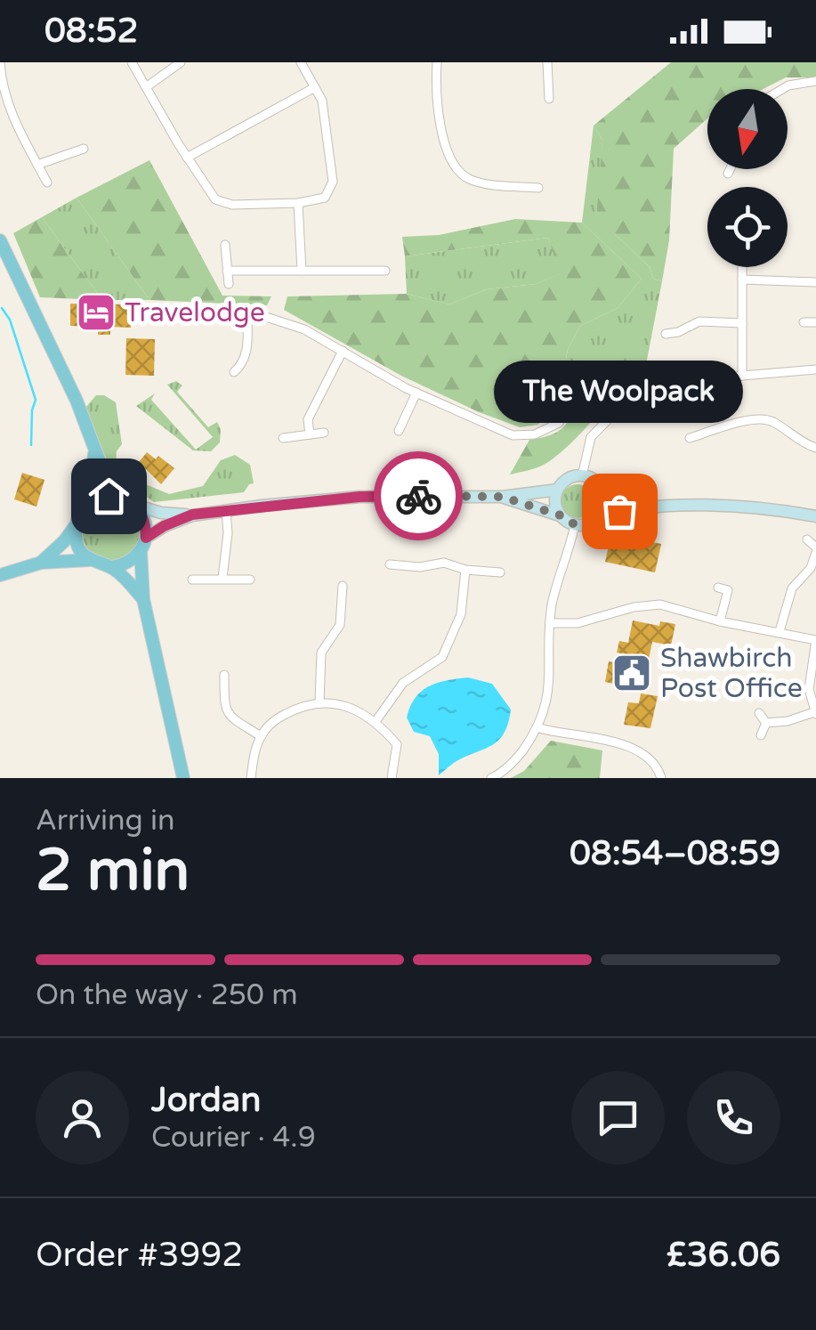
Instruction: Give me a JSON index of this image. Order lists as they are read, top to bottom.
{
  "places": {
    "hotel": ["Travelodge"],
    "other": ["The Woolpack"],
    "public building": ["Shawbirch Post Office"]
  },
  "north": "bottom",
  "page": {
    "status": "08:52",
    "bubble": "The Woolpack",
    "heading": ["2 min", "Arriving in", "08:54–08:59"],
    "panel": [
      "Jordan",
      "Courier · 4.9",
      "Order #3992",
      "£36.06"
    ],
    "bar": "On the way · 250 m"
  }
}
